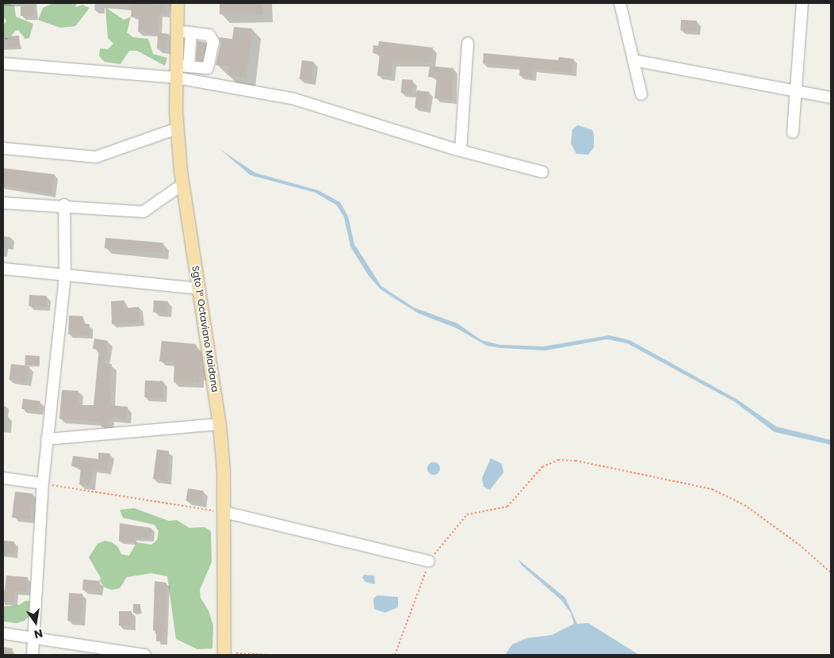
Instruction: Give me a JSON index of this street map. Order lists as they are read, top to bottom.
{
  "streets": {
    "main road": ["Sgto 1° Octaviano Maidana"]
  },
  "north": "bottom"
}
